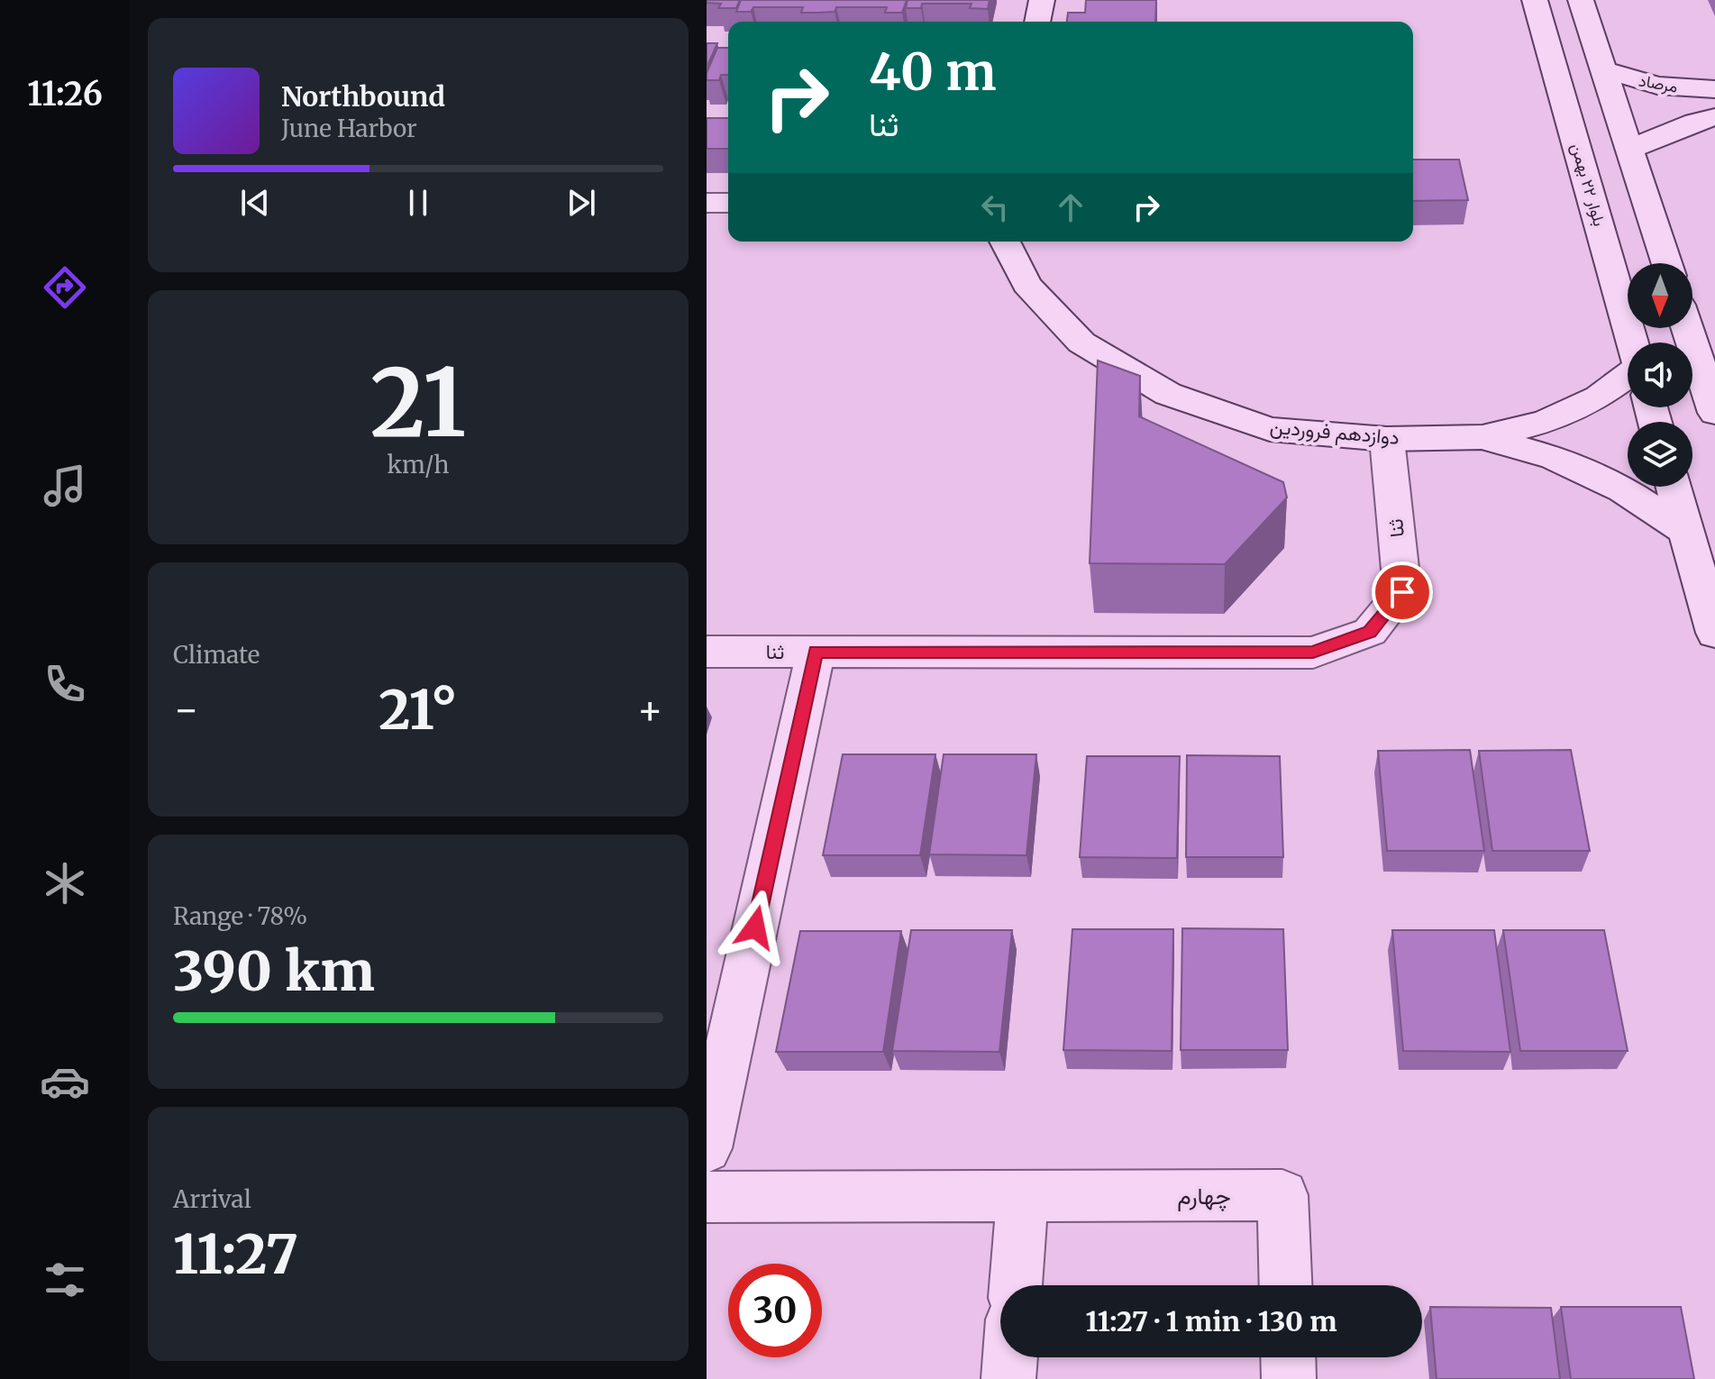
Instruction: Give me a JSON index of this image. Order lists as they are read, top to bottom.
{
  "streets": {
    "street": [
      "مرصاد",
      "بلوار ۲۲ بهمن",
      "دوازدهم فروردین",
      "ثنا",
      "چهارم"
    ]
  },
  "crossings": [
    ["دوازدهم فروردین", "ثنا"]
  ],
  "north": "bottom",
  "page": {
    "tabs": "11:26",
    "turn": ["40 m", "ثنا"],
    "song": ["Northbound", "June Harbor"],
    "tile": [
      ["21", "km/h"],
      "Climate",
      ["Range · 78%", "390 km"],
      ["Arrival", "11:27"]
    ],
    "heat": ["−", "21°", "+"],
    "limit": "30",
    "trip": "11:27 · 1 min · 130 m"
  }
}
